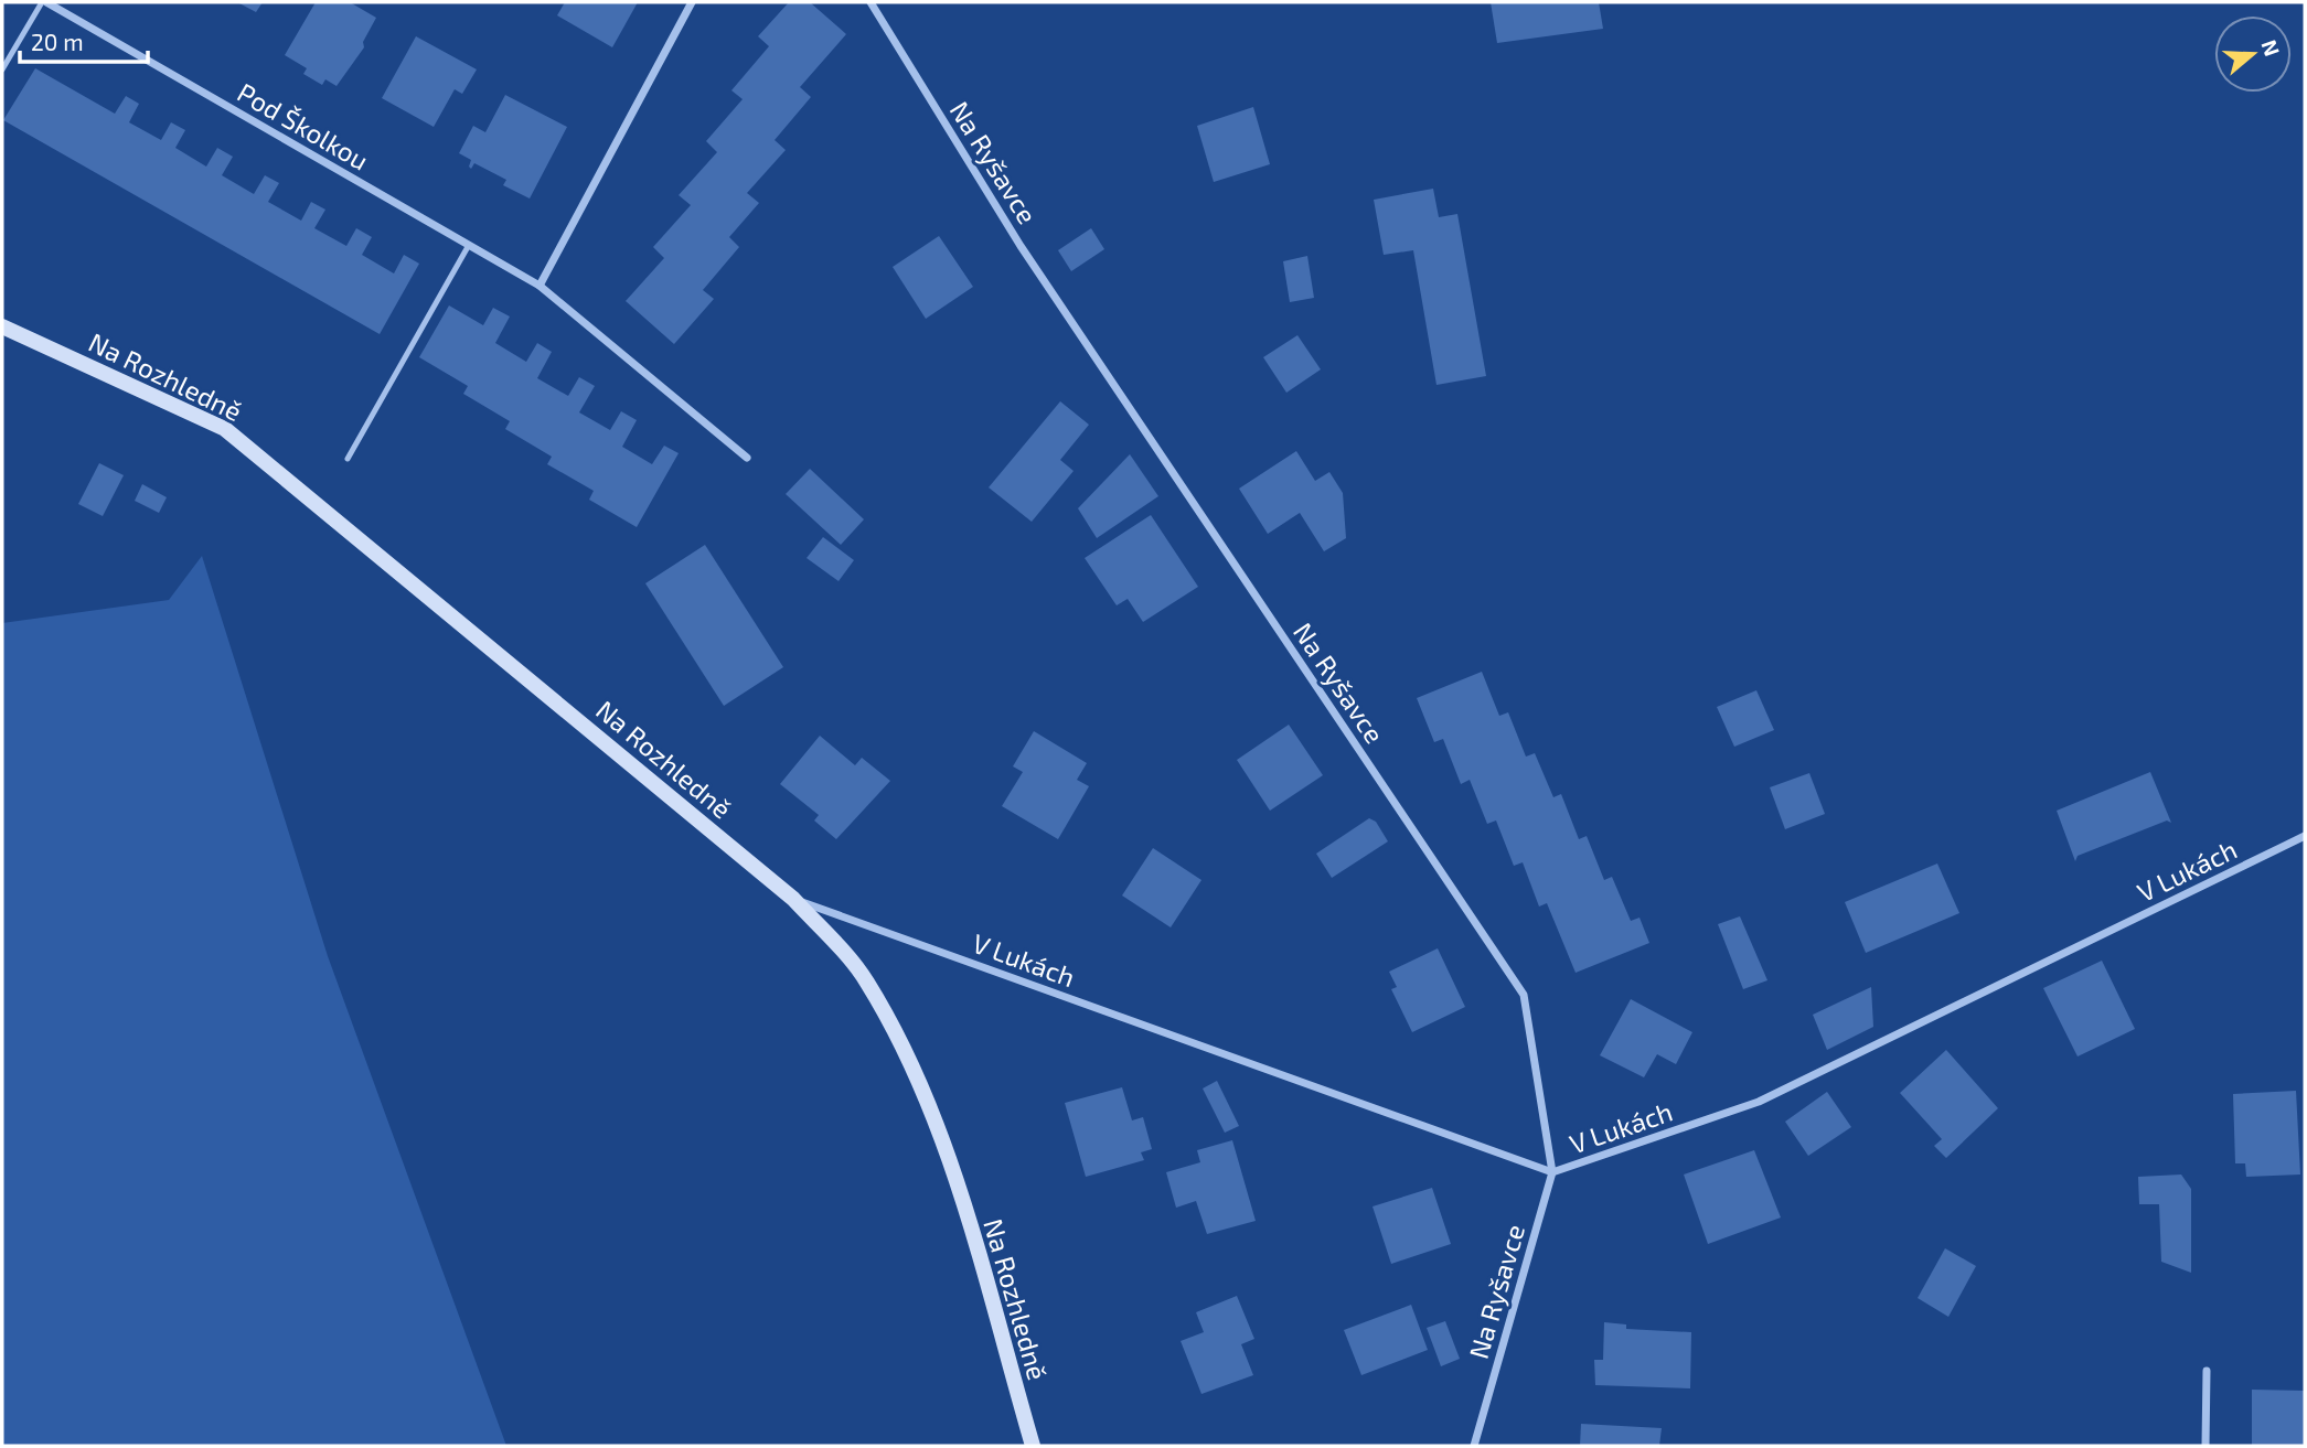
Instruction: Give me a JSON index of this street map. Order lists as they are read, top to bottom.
{
  "streets": {
    "street": [
      "Pod Školkou",
      "Na Ryšavce",
      "Na Rozhledně",
      "V Lukách"
    ]
  },
  "crossings": [
    ["Na Ryšavce", "V Lukách"],
    ["Na Rozhledně", "V Lukách"]
  ],
  "scale_bar": "20 m",
  "north": "right"
}
